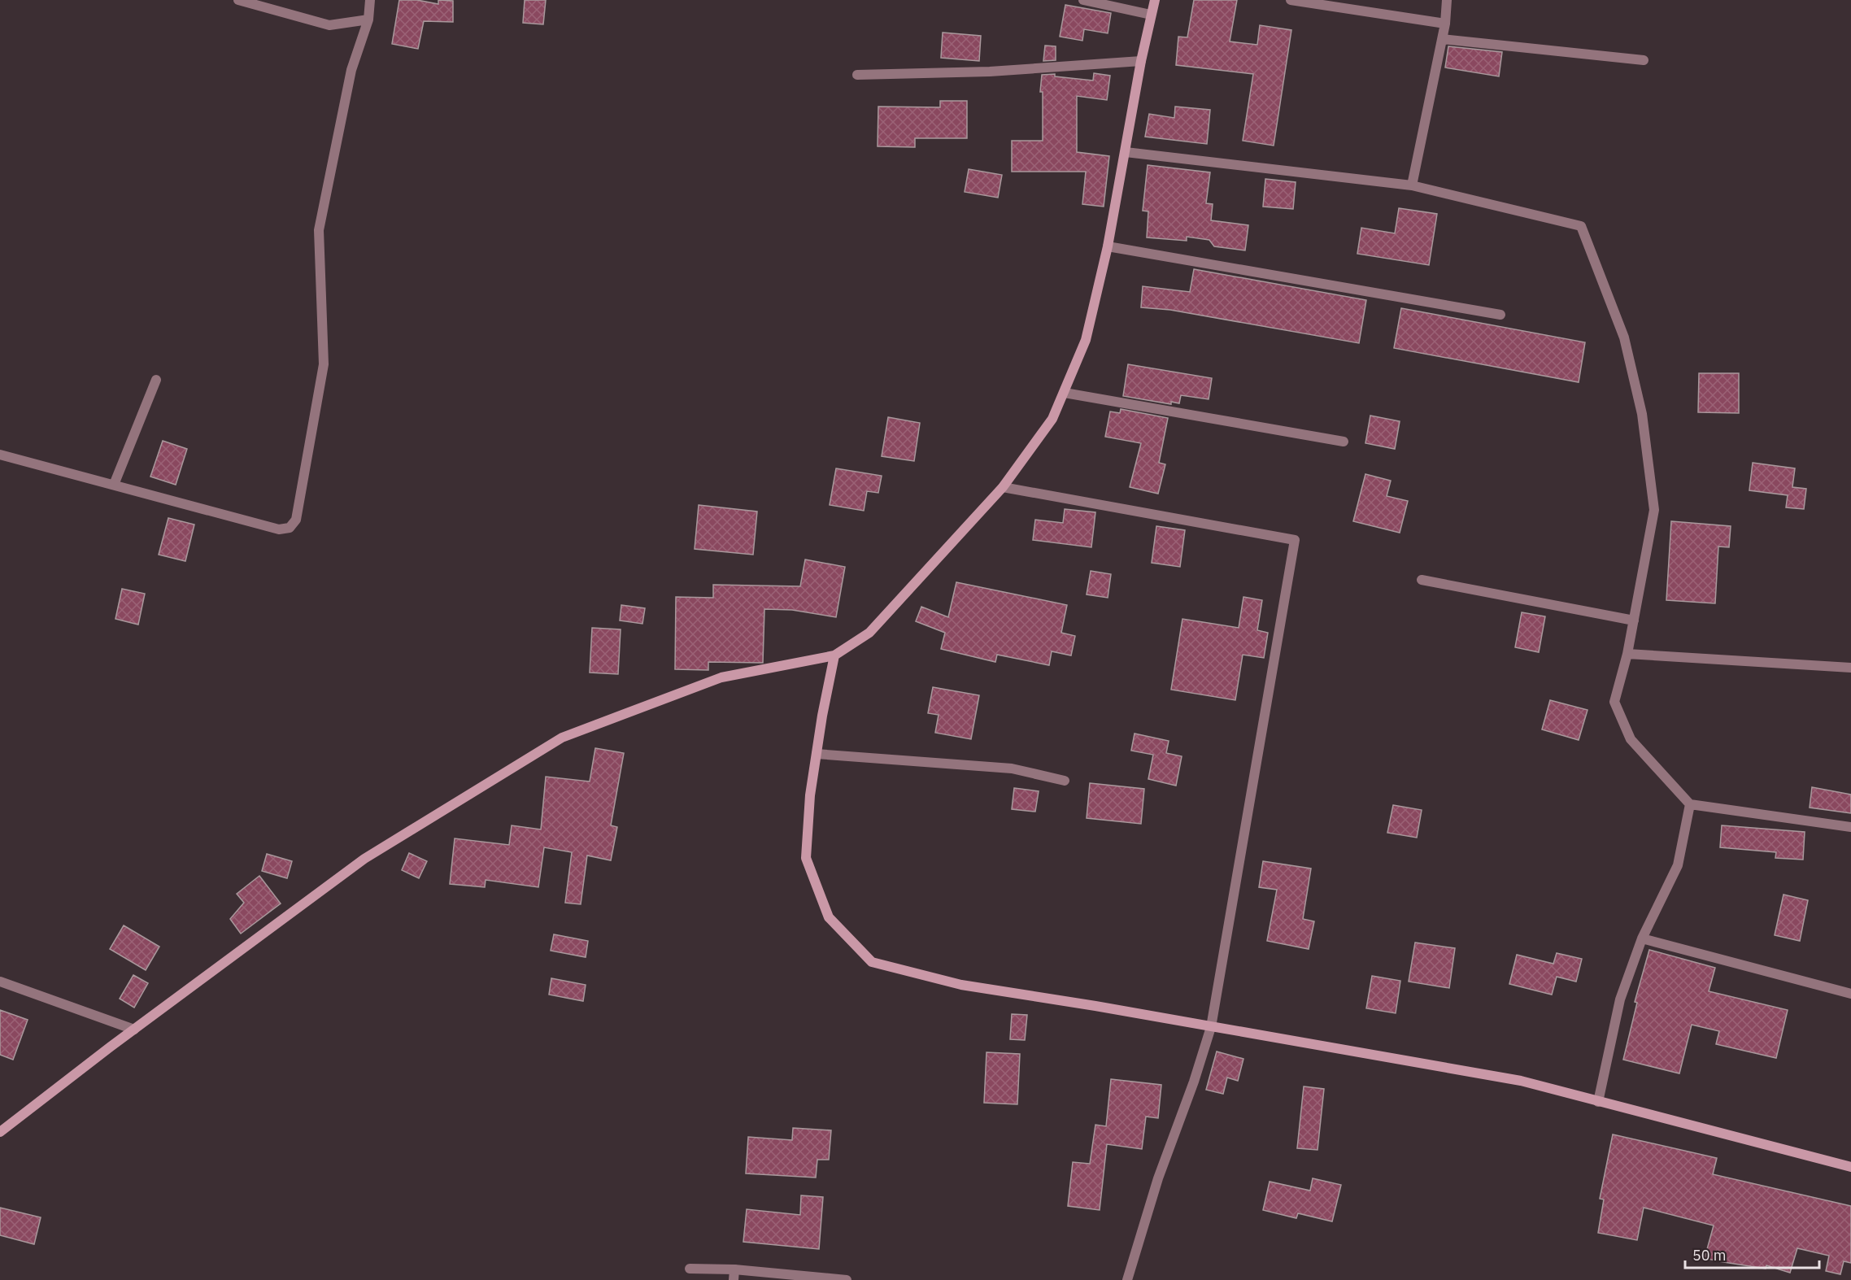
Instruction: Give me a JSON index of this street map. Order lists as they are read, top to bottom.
{
  "scale_bar": "50 m"
}
